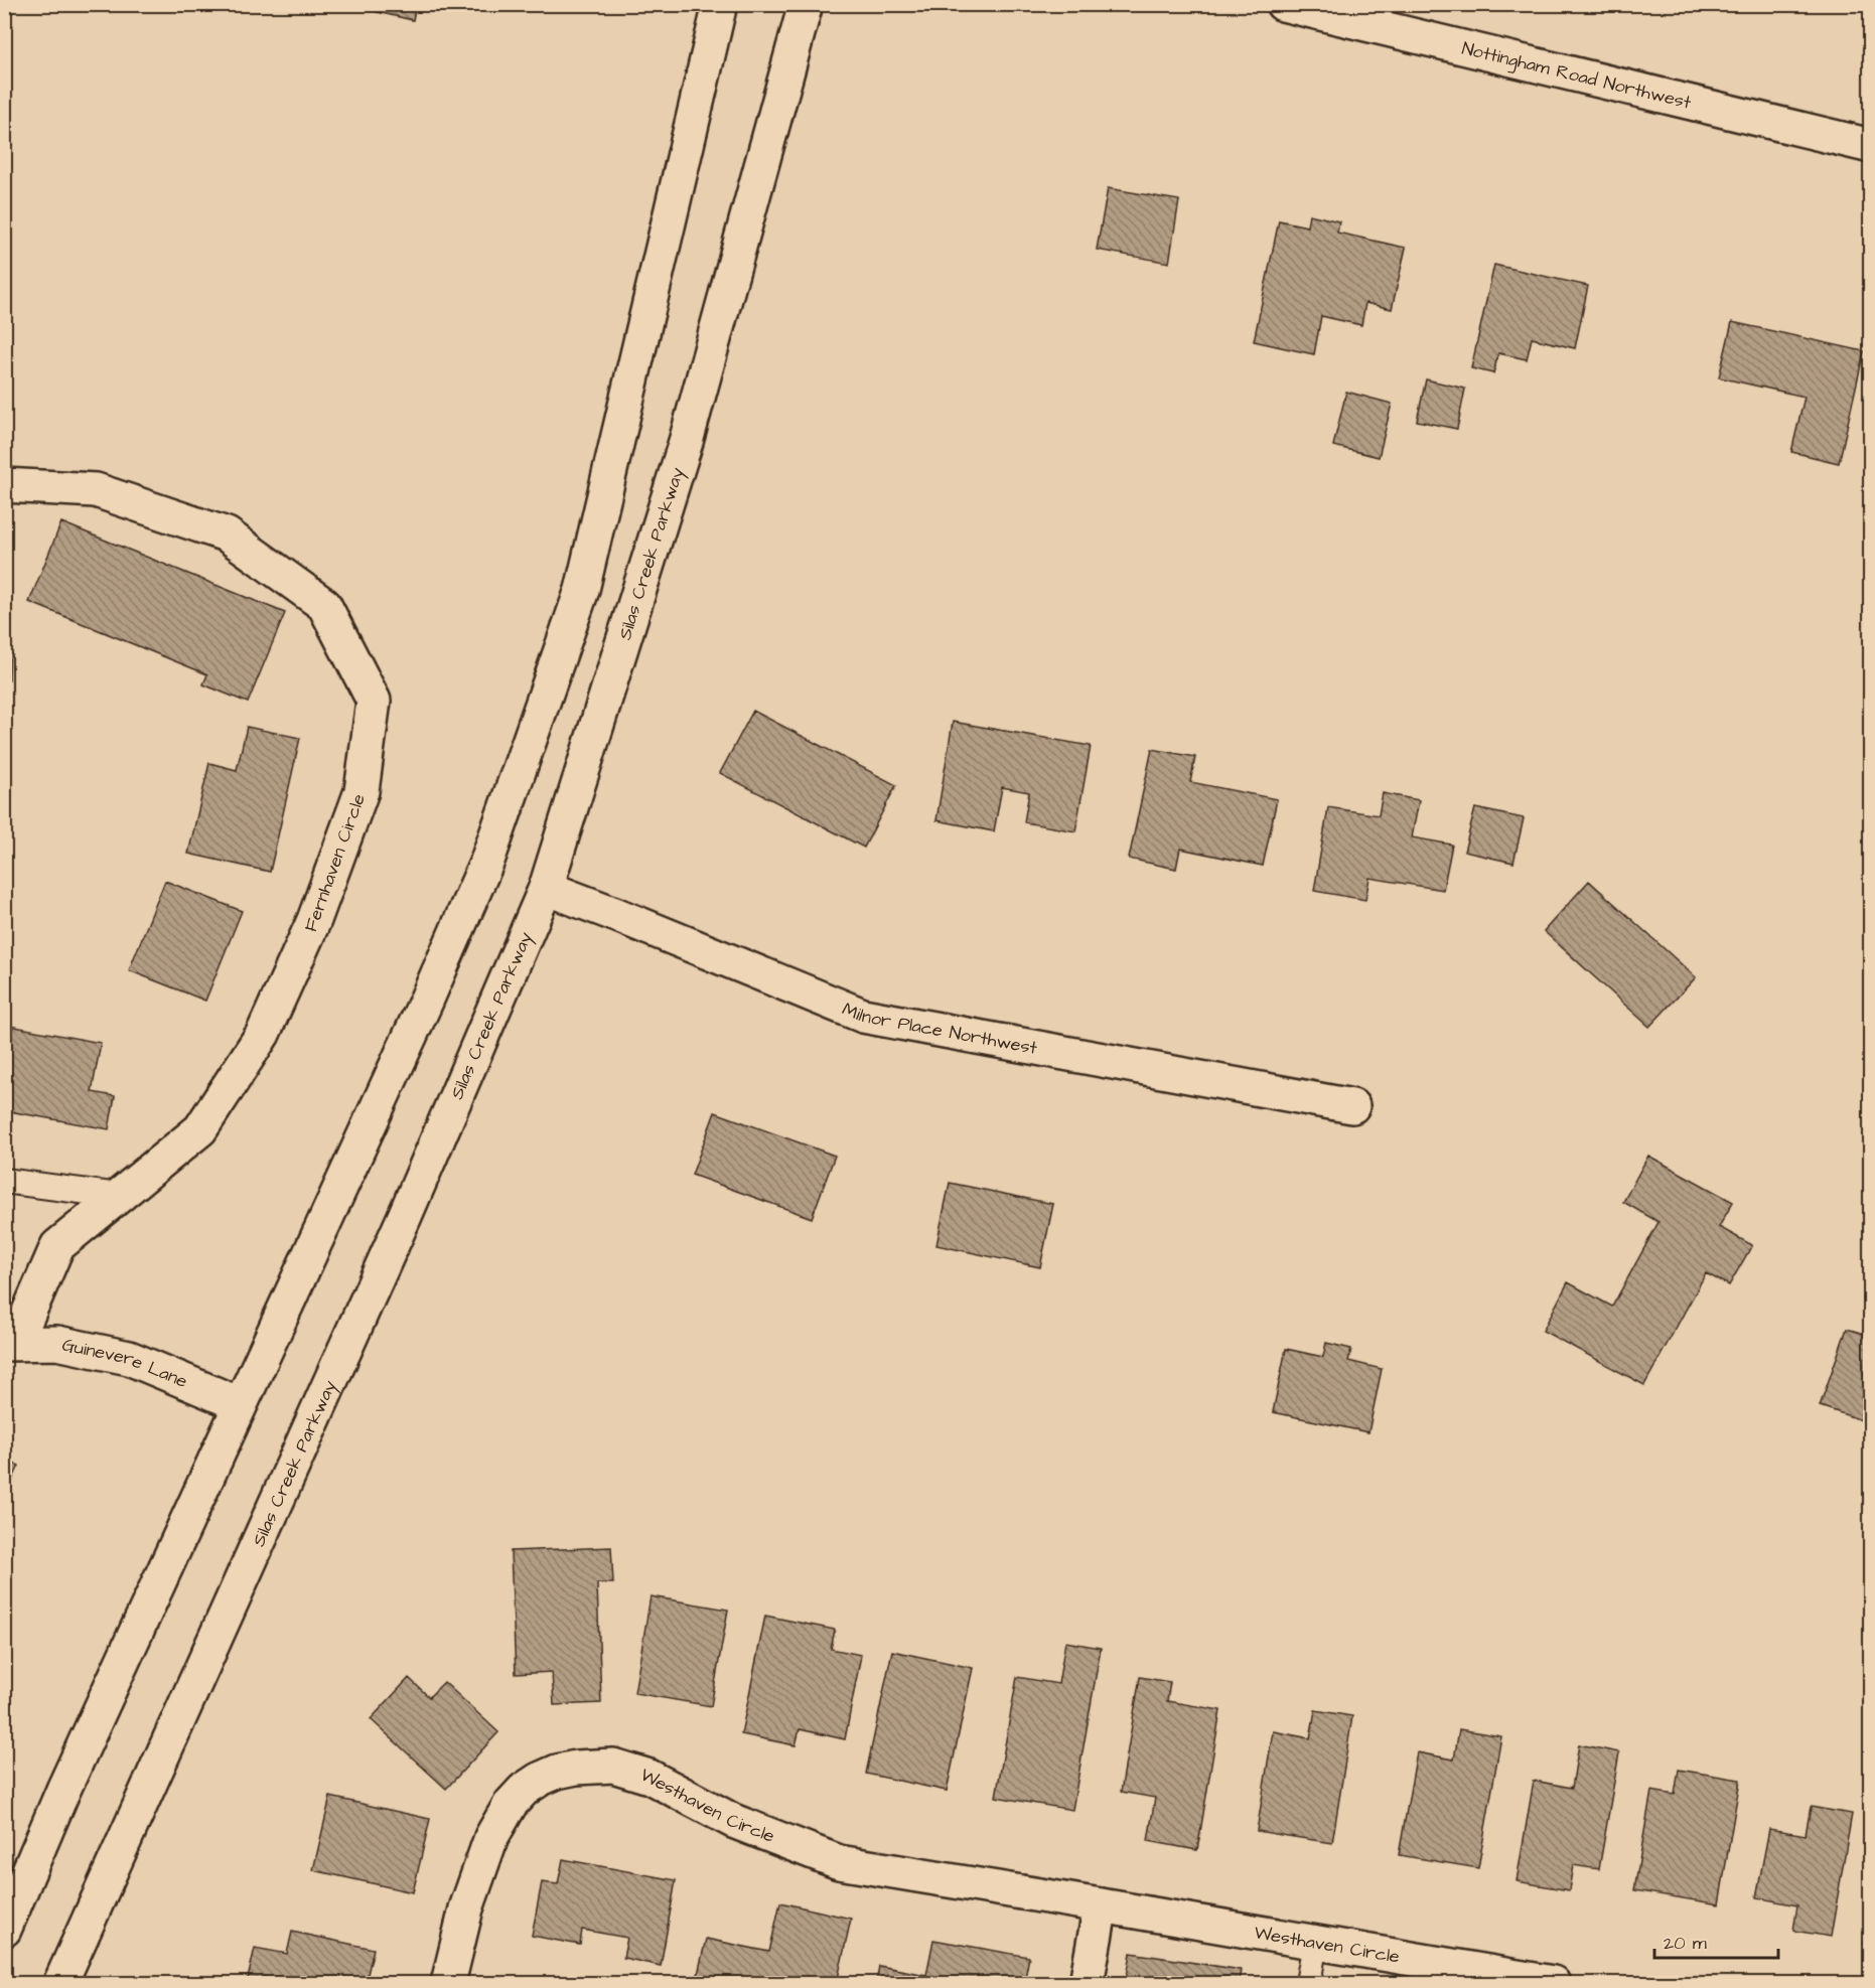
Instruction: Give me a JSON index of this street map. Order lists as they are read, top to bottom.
{
  "streets": {
    "street": [
      "Nottingham Road Northwest",
      "Silas Creek Parkway",
      "Fernhaven Circle",
      "Milnor Place Northwest",
      "Guinevere Lane",
      "Westhaven Circle"
    ]
  },
  "crossings": [
    ["Silas Creek Parkway", "Milnor Place Northwest"],
    ["Fernhaven Circle", "Guinevere Lane"]
  ],
  "scale_bar": "20 m"
}
